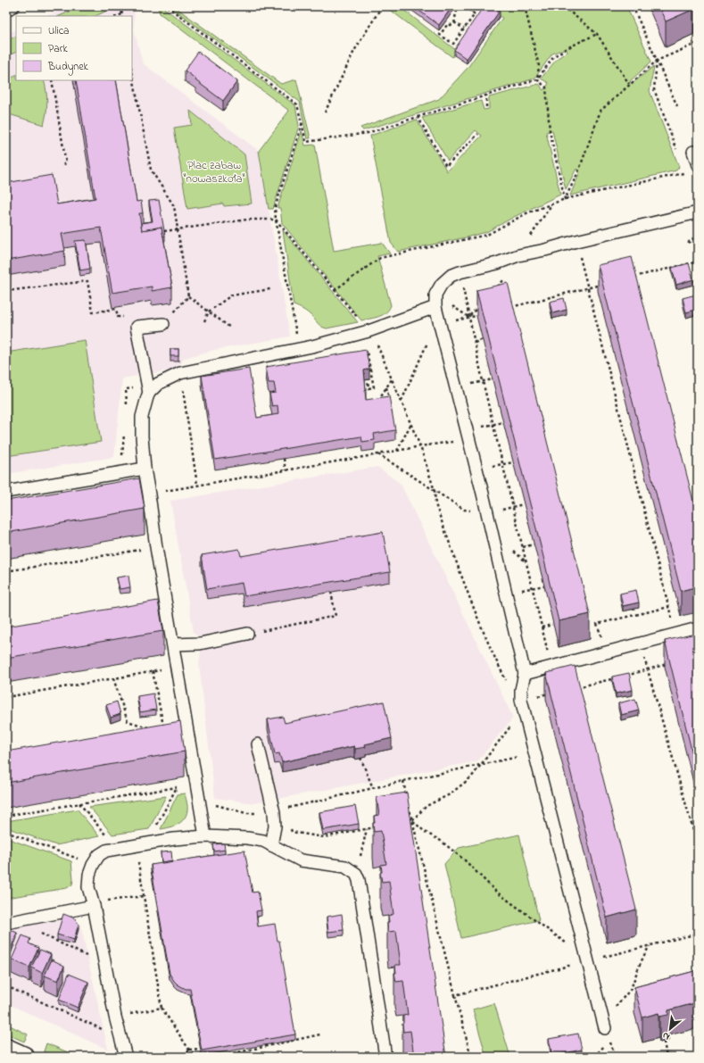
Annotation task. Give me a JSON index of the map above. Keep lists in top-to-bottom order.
{
  "parks": ["Plac zabaw \"nowaszkoła\""],
  "legend": ["Ulica", "Park", "Budynek"],
  "north": "bottom left"
}
